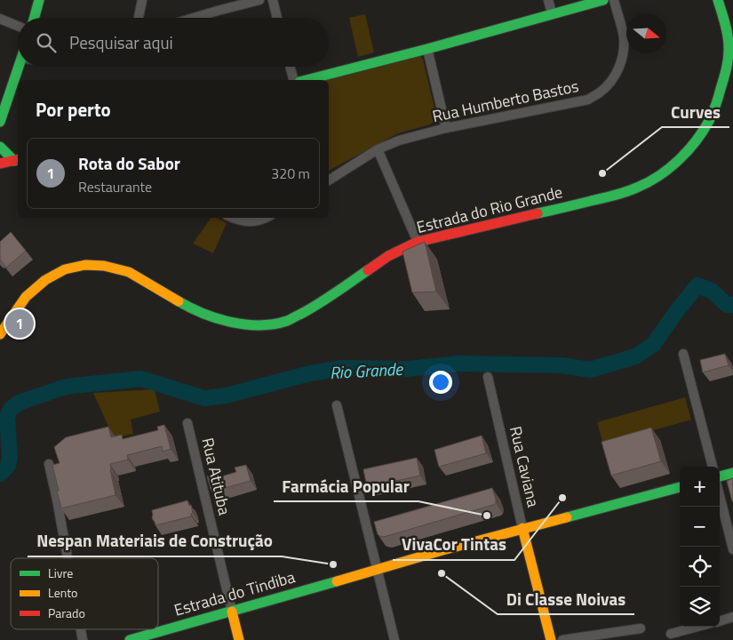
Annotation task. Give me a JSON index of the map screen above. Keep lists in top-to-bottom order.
{
  "streets": {
    "street": [
      "Rua Humberto Bastos",
      "Estrada do Rio Grande",
      "Rua Caviana",
      "Rua Atituba",
      "Estrada do Tindiba"
    ]
  },
  "crossings": [
    ["Rua Caviana", "Estrada do Tindiba"],
    ["Rua Atituba", "Estrada do Tindiba"]
  ],
  "water": ["Rio Grande"],
  "places": [
    "Curves",
    "VivaCor Tintas",
    "Farmácia Popular",
    "Nespan Materiais de Construção",
    "Di Classe Noivas"
  ],
  "legend": ["Livre", "Lento", "Parado"],
  "north": "right",
  "page": {
    "search": "Pesquisar aqui",
    "heading": "Por perto",
    "list": [
      {
        "mark": "1",
        "name": "Rota do Sabor",
        "note": "Restaurante",
        "value": "320 m"
      }
    ],
    "pins": "1",
    "map_buttons": ["+", "−"]
  }
}
